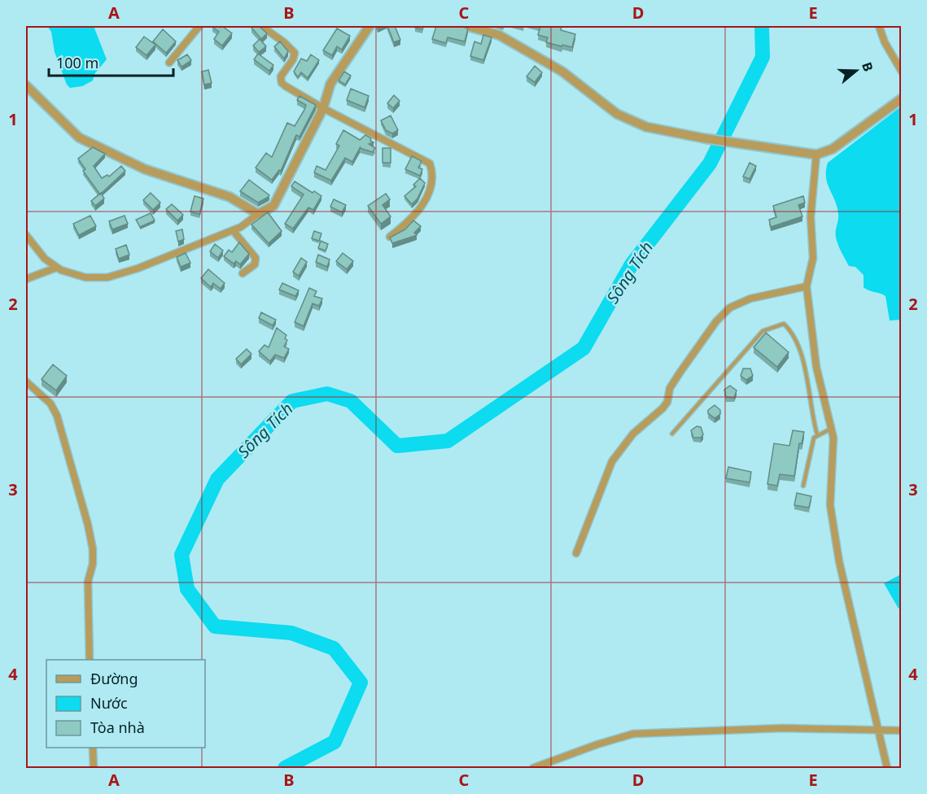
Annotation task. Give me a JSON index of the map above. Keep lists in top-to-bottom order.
{
  "water": ["Sông Tích"],
  "legend": ["Đường", "Nước", "Tòa nhà"],
  "scale_bar": "100 m",
  "north": "right",
  "grid": {
    "columns": [
      "A",
      "B",
      "C",
      "D",
      "E"
    ],
    "rows": [
      "1",
      "2",
      "3",
      "4"
    ]
  }
}
